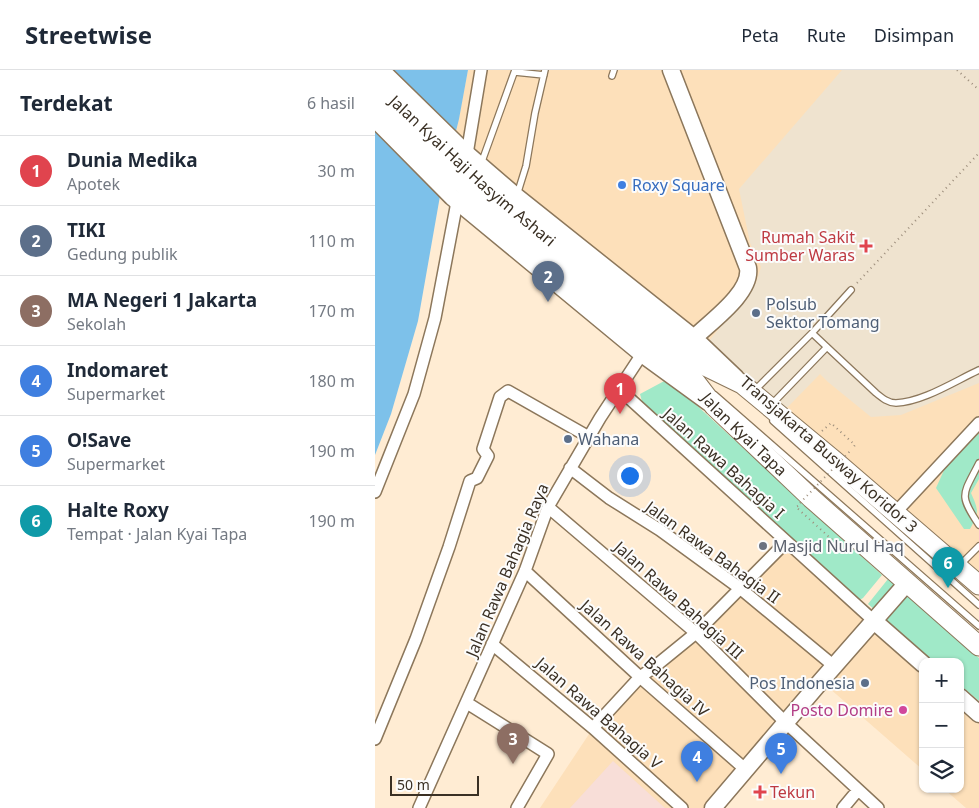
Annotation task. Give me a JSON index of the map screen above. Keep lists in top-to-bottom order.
{
  "streets": {
    "main road": ["Jalan Kyai Haji Hasyim Ashari", "Jalan Kyai Tapa"],
    "street": [
      "Jalan Rawa Bahagia I",
      "Jalan Rawa Bahagia II",
      "Jalan Rawa Bahagia Raya",
      "Jalan Rawa Bahagia III",
      "Jalan Rawa Bahagia IV",
      "Jalan Rawa Bahagia V"
    ],
    "lane": ["Transjakarta Busway Koridor 3"]
  },
  "crossings": [
    ["Jalan Kyai Haji Hasyim Ashari", "Jalan Kyai Tapa"],
    ["Jalan Kyai Haji Hasyim Ashari", "Transjakarta Busway Koridor 3"],
    ["Jalan Kyai Tapa", "Jalan Rawa Bahagia Raya"],
    ["Jalan Rawa Bahagia I", "Jalan Rawa Bahagia Raya"],
    ["Jalan Rawa Bahagia II", "Jalan Rawa Bahagia Raya"],
    ["Jalan Rawa Bahagia Raya", "Jalan Rawa Bahagia III"],
    ["Jalan Rawa Bahagia Raya", "Jalan Rawa Bahagia IV"],
    ["Jalan Rawa Bahagia Raya", "Jalan Rawa Bahagia V"]
  ],
  "places": {
    "other": [
      "Roxy Square",
      "Polsub Sektor Tomang",
      "Wahana",
      "Masjid Nurul Haq",
      "Pos Indonesia",
      "Posto Domire"
    ],
    "health": ["Rumah Sakit Sumber Waras", "Tekun"]
  },
  "scale_bar": "50 m",
  "page": {
    "header": "Streetwise",
    "nav": ["Peta", "Rute", "Disimpan"],
    "heading": ["Terdekat", "6 hasil"],
    "list": [
      {
        "mark": "1",
        "name": "Dunia Medika",
        "note": "Apotek",
        "value": "30 m"
      },
      {
        "mark": "2",
        "name": "TIKI",
        "note": "Gedung publik",
        "value": "110 m"
      },
      {
        "mark": "3",
        "name": "MA Negeri 1 Jakarta",
        "note": "Sekolah",
        "value": "170 m"
      },
      {
        "mark": "4",
        "name": "Indomaret",
        "note": "Supermarket",
        "value": "180 m"
      },
      {
        "mark": "5",
        "name": "O!Save",
        "note": "Supermarket",
        "value": "190 m"
      },
      {
        "mark": "6",
        "name": "Halte Roxy",
        "note": "Tempat · Jalan Kyai Tapa",
        "value": "190 m"
      }
    ],
    "pins": [
      "2",
      "1",
      "6",
      "3",
      "5",
      "4"
    ],
    "map_buttons": ["+", "−"],
    "scale": "50 m"
  }
}
